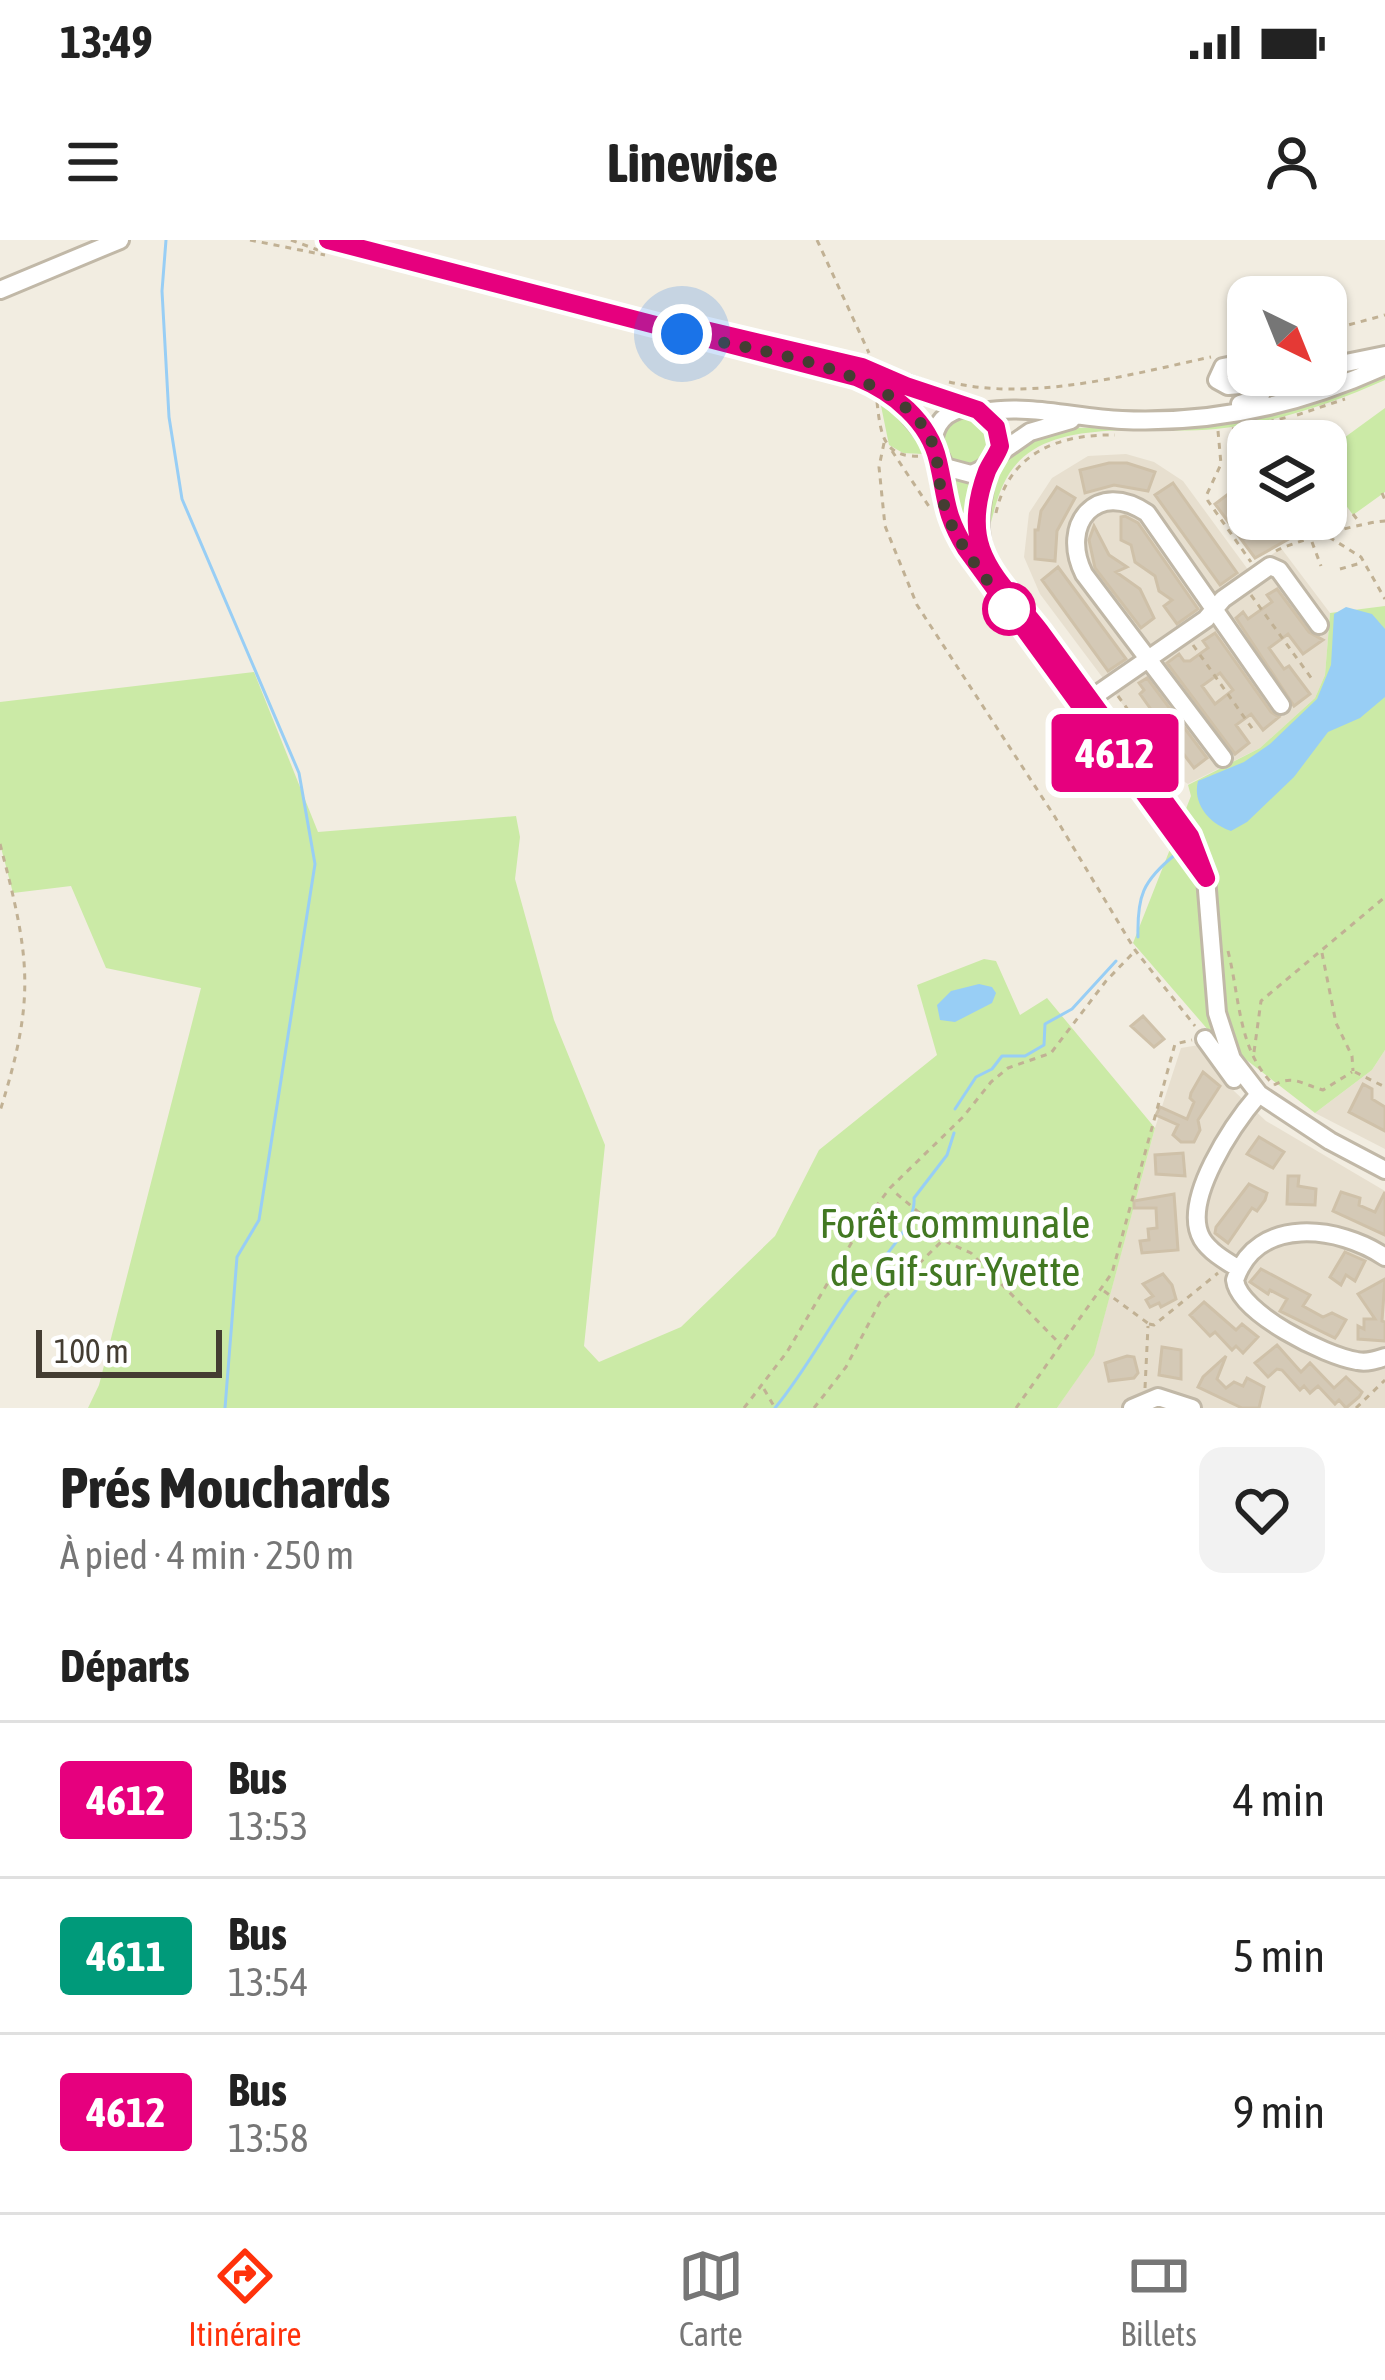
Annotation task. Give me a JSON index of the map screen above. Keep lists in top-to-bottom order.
{
  "parks": ["Forêt communale de Gif-sur-Yvette"],
  "lines": ["bus line 4612"],
  "scale_bar": "100 m",
  "north": "bottom right",
  "page": {
    "status": "13:49",
    "header": "Linewise",
    "on_map": "4612",
    "scale": "100 m",
    "heading": [
      ["Prés Mouchards", "À pied · 4 min · 250 m"],
      "Départs"
    ],
    "list": [
      {
        "mark": "4612",
        "name": "Bus",
        "note": "13:53",
        "value": "4 min"
      },
      {
        "mark": "4611",
        "name": "Bus",
        "note": "13:54",
        "value": "5 min"
      },
      {
        "mark": "4612",
        "name": "Bus",
        "note": "13:58",
        "value": "9 min"
      }
    ],
    "tabs": ["Itinéraire", "Carte", "Billets"]
  }
}
